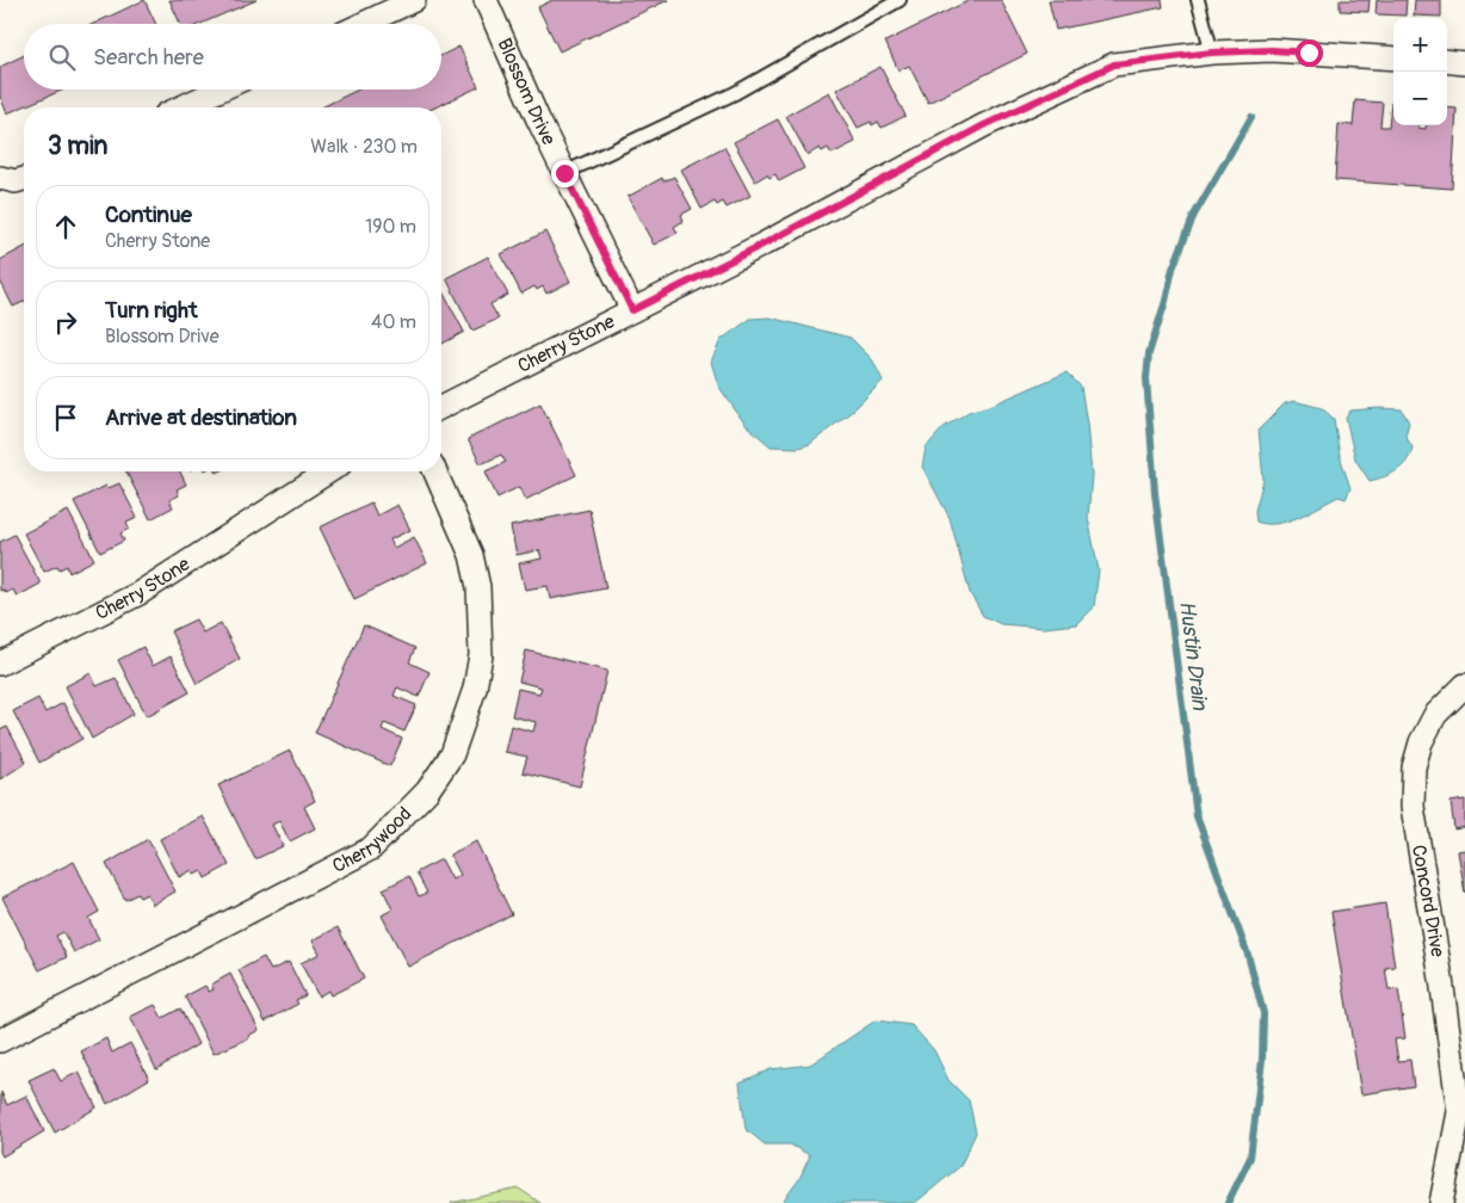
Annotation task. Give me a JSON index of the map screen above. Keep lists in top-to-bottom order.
{
  "streets": {
    "street": [
      "Blossom Drive",
      "Cherry Stone",
      "Cherrywood",
      "Concord Drive"
    ]
  },
  "crossings": [
    ["Blossom Drive", "Cherry Stone"]
  ],
  "water": ["Hustin Drain"],
  "page": {
    "map_buttons": ["+", "−"],
    "search": "Search here",
    "heading": ["3 min", "Walk · 230 m"],
    "list": [
      ["Continue", "Cherry Stone", "190 m"],
      ["Turn right", "Blossom Drive", "40 m"],
      "Arrive at destination"
    ]
  }
}
